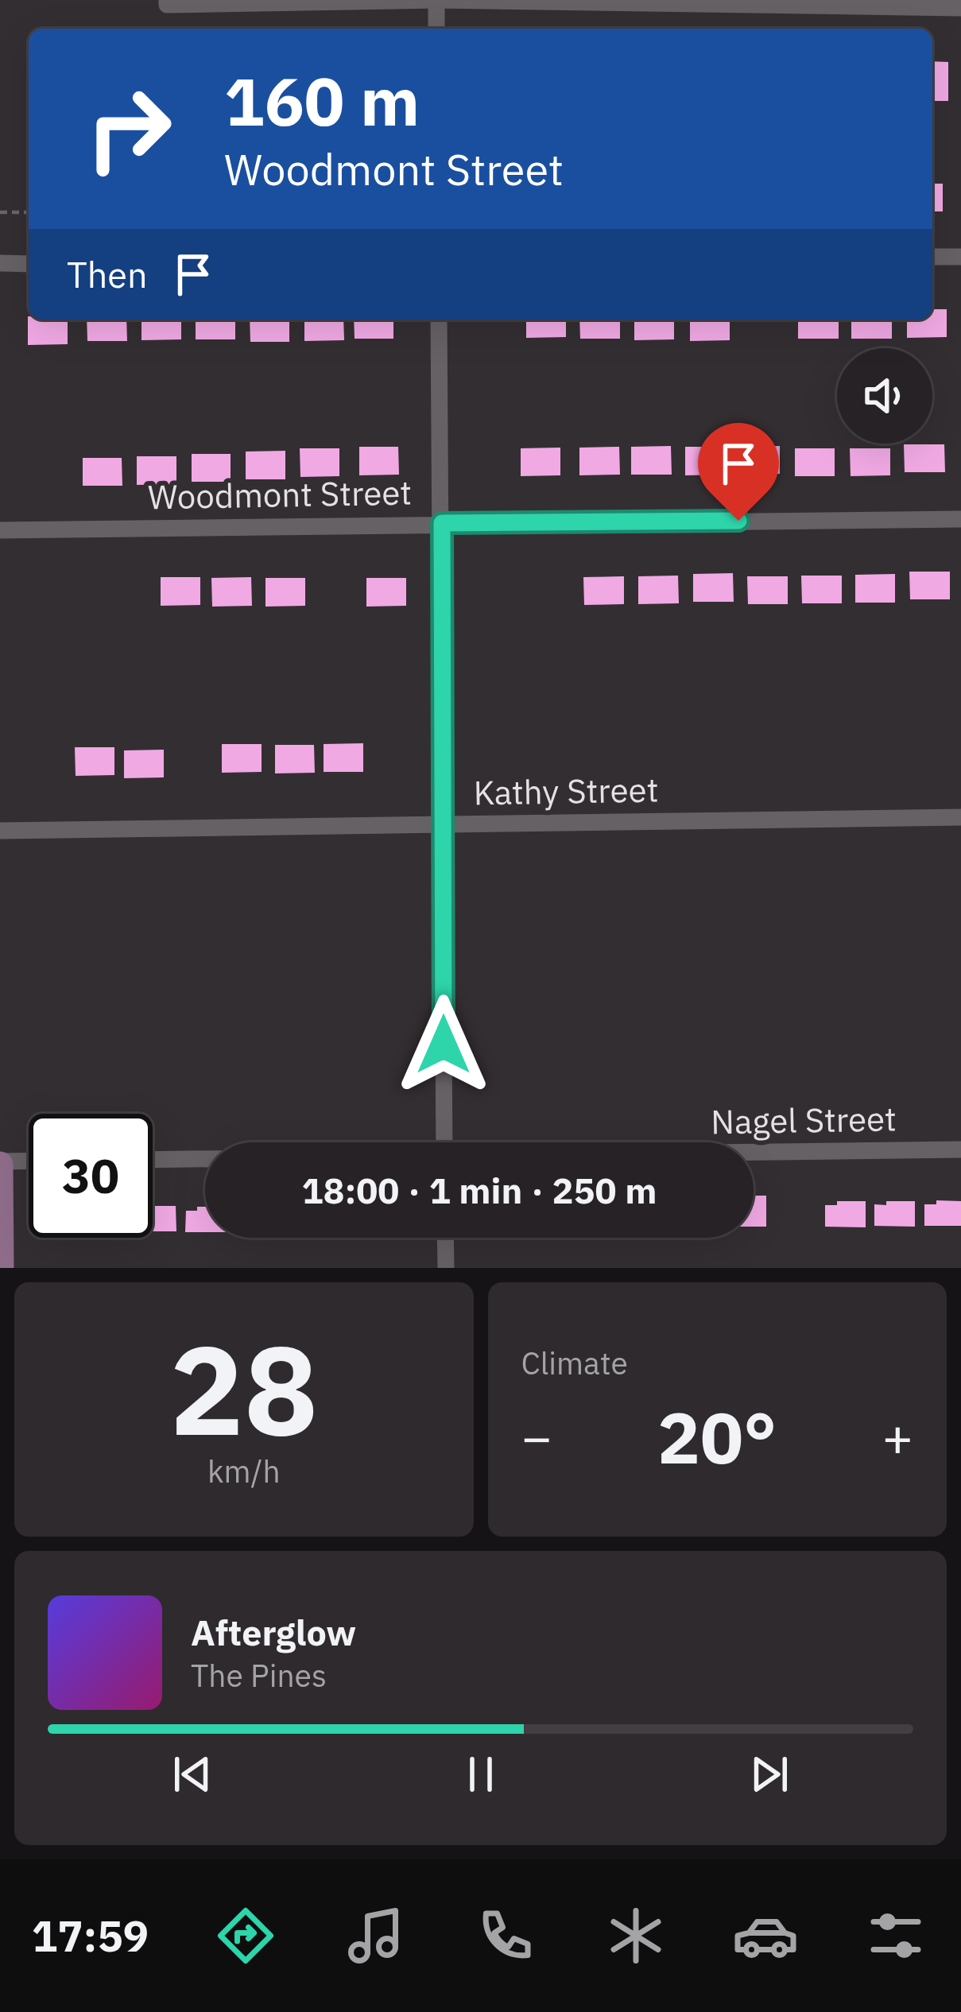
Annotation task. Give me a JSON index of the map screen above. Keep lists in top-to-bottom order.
{
  "streets": {
    "street": ["Woodmont Street", "Kathy Street", "Nagel Street"]
  },
  "page": {
    "turn": ["160 m", "Woodmont Street"],
    "then": "Then",
    "limit": "30",
    "trip": "18:00 · 1 min · 250 m",
    "tile": [
      ["28", "km/h"],
      "Climate"
    ],
    "heat": ["−", "20°", "+"],
    "song": ["Afterglow", "The Pines"],
    "tabs": "17:59"
  }
}
